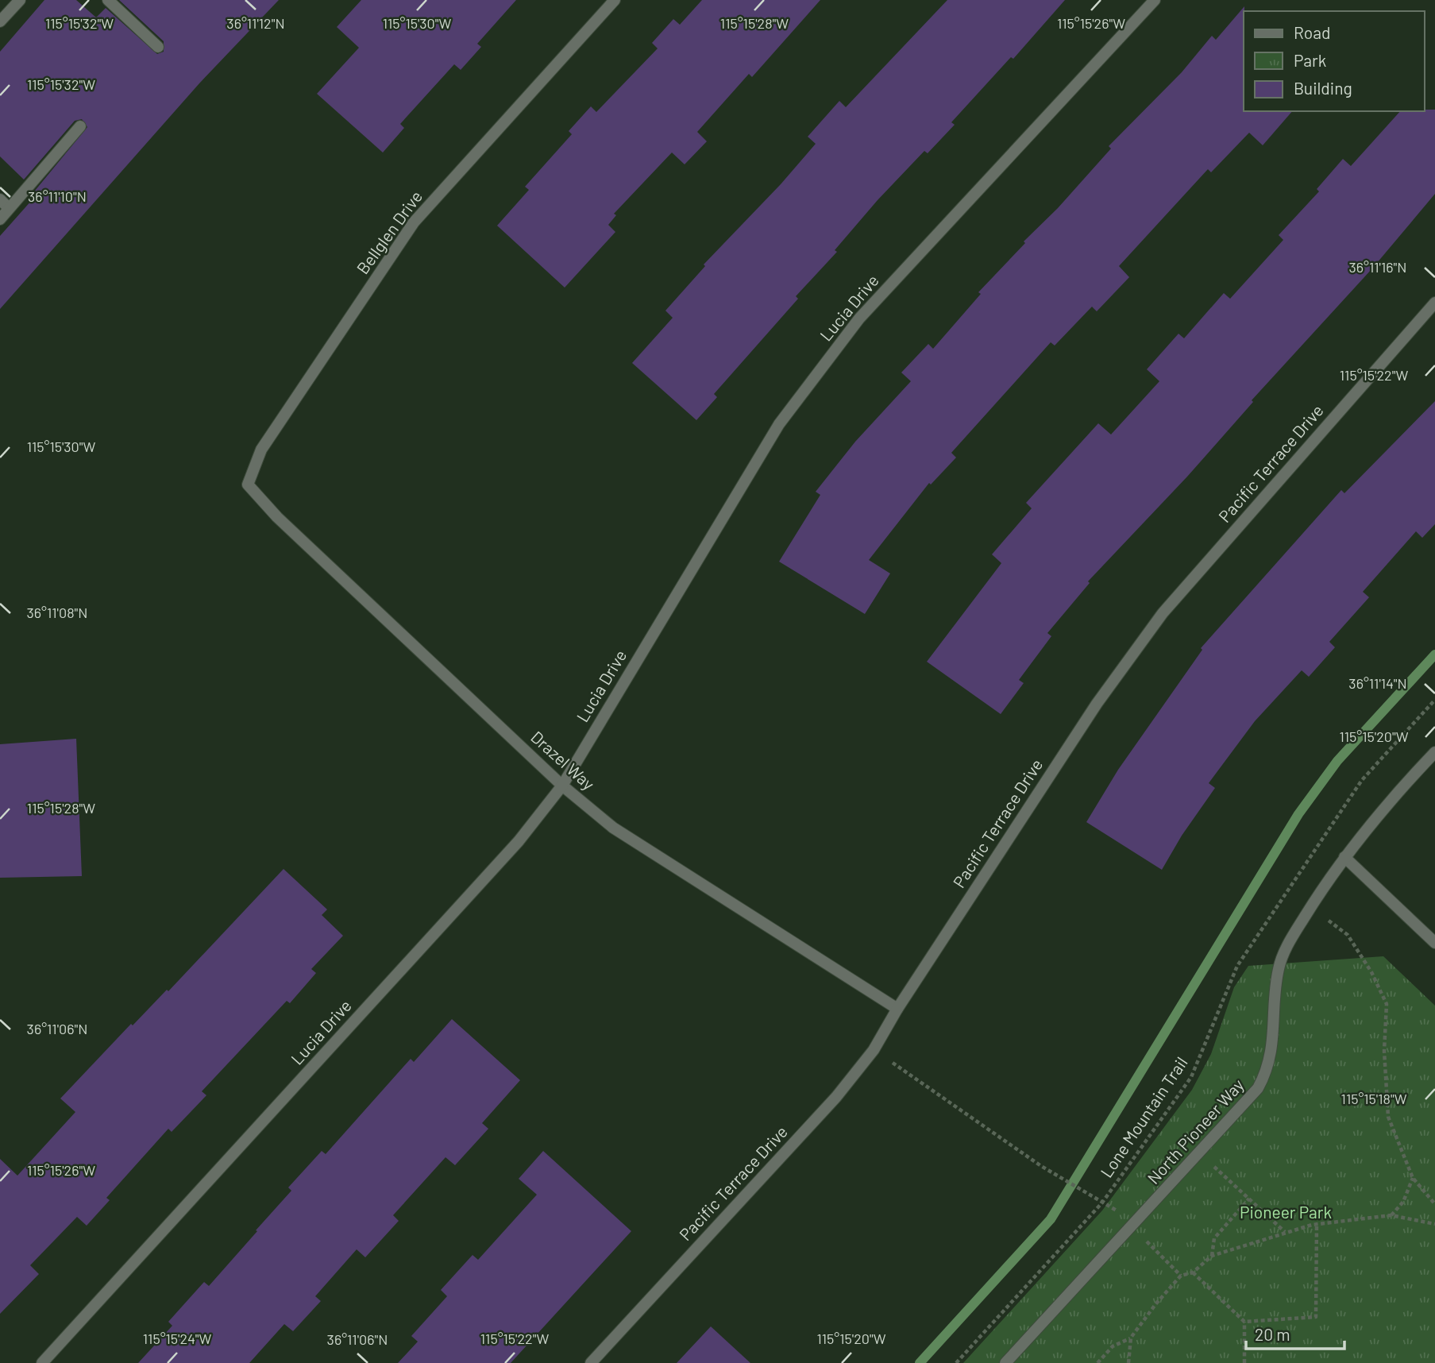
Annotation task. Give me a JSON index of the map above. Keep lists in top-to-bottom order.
{
  "streets": {
    "street": [
      "Bellglen Drive",
      "Lucia Drive",
      "Pacific Terrace Drive",
      "Drazel Way",
      "North Pioneer Way"
    ],
    "path": ["Lone Mountain Trail"]
  },
  "crossings": [
    ["Bellglen Drive", "Drazel Way"],
    ["Lucia Drive", "Drazel Way"],
    ["Pacific Terrace Drive", "Drazel Way"]
  ],
  "parks": ["Pioneer Park"],
  "legend": ["Road", "Park", "Building"],
  "scale_bar": "20 m",
  "coordinates": [
    "36°11'12\"N",
    "115°15'32\"W",
    "115°15'28\"W",
    "115°15'26\"W",
    "115°15'30\"W",
    "36°11'10\"N",
    "36°11'16\"N",
    "115°15'22\"W",
    "36°11'08\"N",
    "36°11'14\"N",
    "115°15'20\"W",
    "36°11'06\"N",
    "115°15'18\"W",
    "115°15'24\"W"
  ]
}
